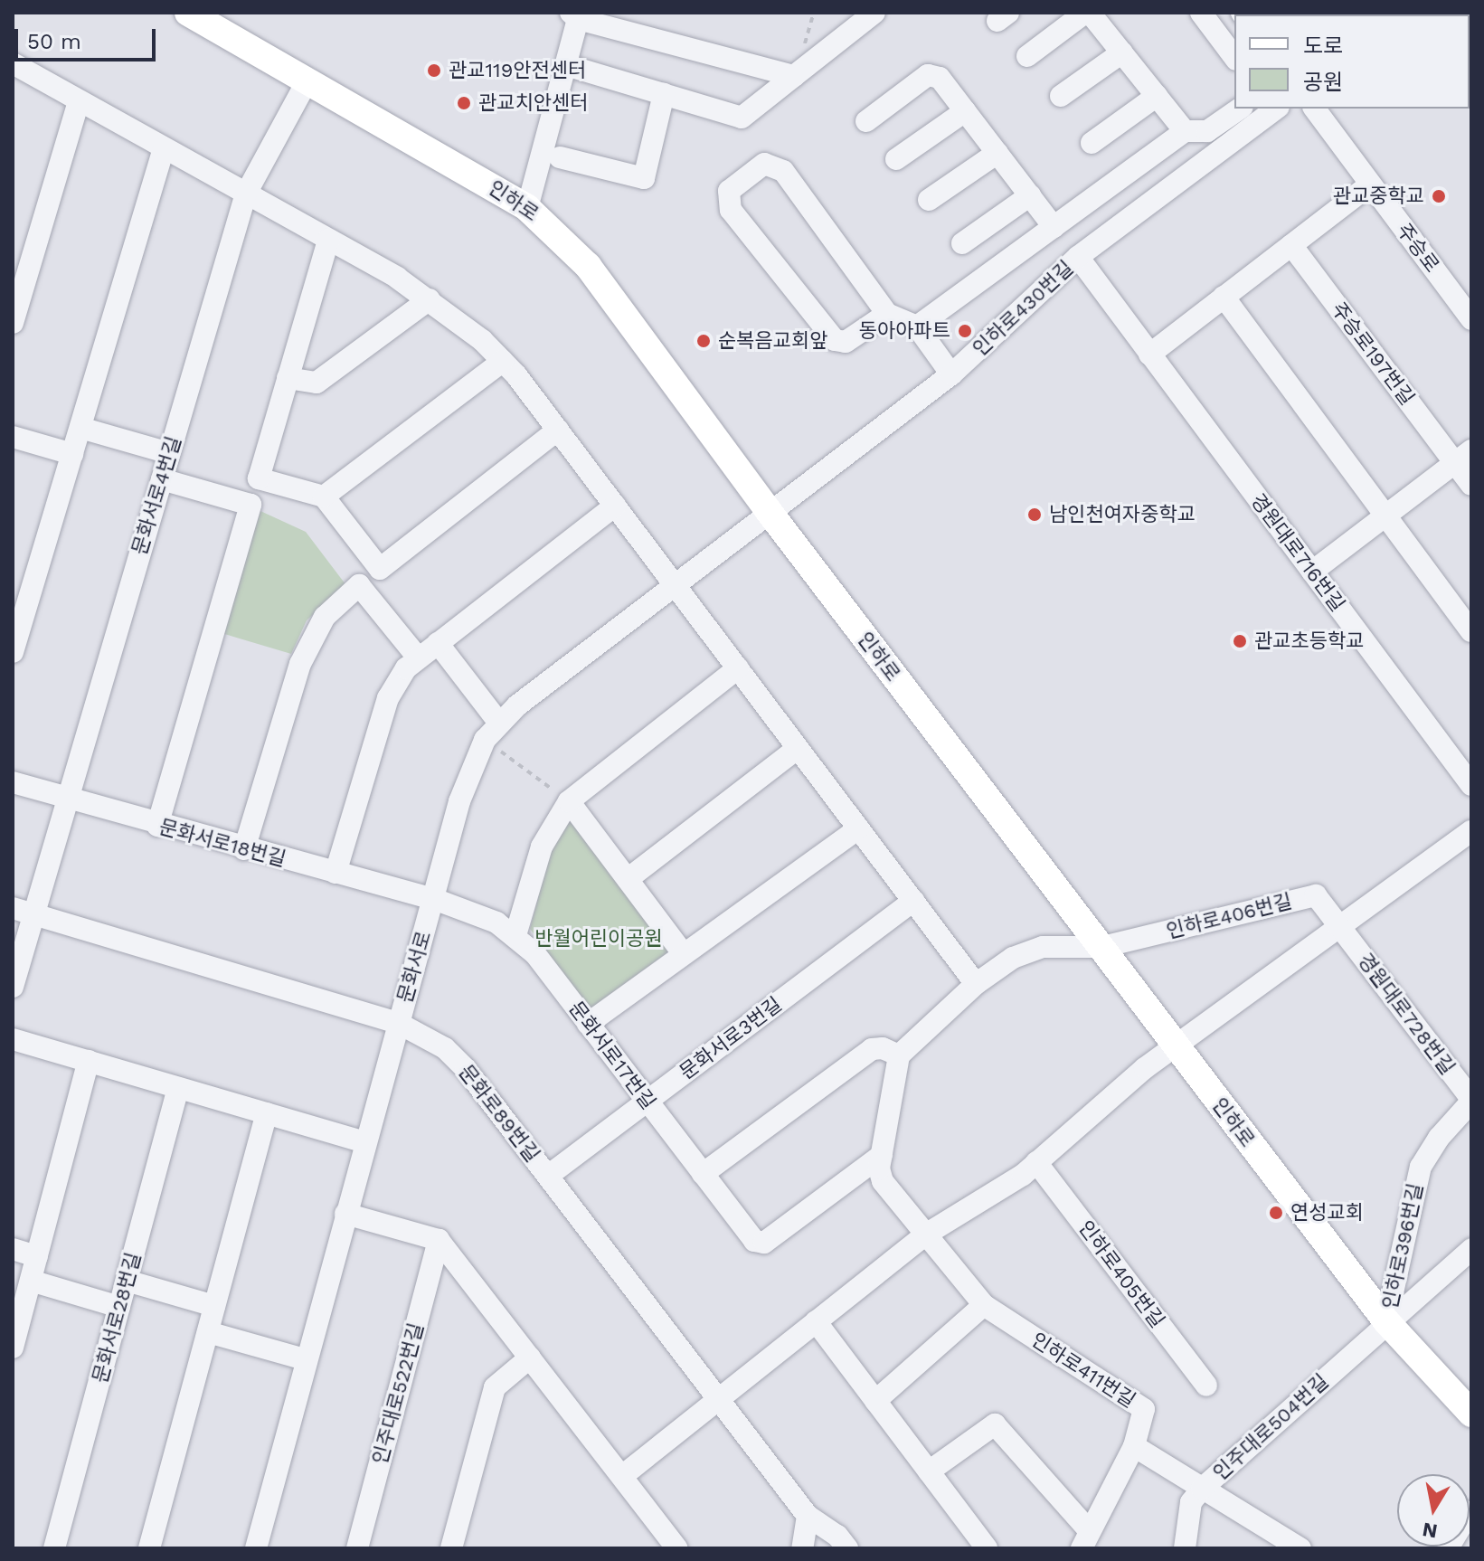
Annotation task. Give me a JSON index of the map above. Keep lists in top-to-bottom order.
{
  "streets": {
    "main road": ["인하로"],
    "street": [
      "주승로",
      "인하로430번길",
      "주승로197번길",
      "문화서로4번길",
      "경원대로716번길",
      "문화서로18번길",
      "인하로406번길",
      "문화서로",
      "경원대로728번길",
      "문화서로3번길",
      "문화서로17번길",
      "문화로89번길",
      "인하로396번길",
      "인하로405번길",
      "문화서로28번길",
      "인하로411번길",
      "인주대로522번길",
      "인주대로504번길"
    ]
  },
  "crossings": [
    ["인하로", "인하로430번길"],
    ["인하로", "문화서로4번길"],
    ["인하로", "인하로406번길"],
    ["인하로", "문화서로"],
    ["인하로", "인하로396번길"],
    ["인하로", "인주대로504번길"],
    ["인하로430번길", "경원대로716번길"],
    ["인하로430번길", "문화서로"],
    ["문화서로4번길", "문화서로18번길"],
    ["문화서로4번길", "문화로89번길"],
    ["문화서로18번길", "문화서로"],
    ["문화서로18번길", "문화서로17번길"],
    ["인하로406번길", "경원대로728번길"],
    ["문화서로", "문화서로17번길"],
    ["문화서로", "문화로89번길"],
    ["경원대로728번길", "인하로396번길"],
    ["문화서로3번길", "문화서로17번길"],
    ["문화서로3번길", "문화로89번길"],
    ["문화서로17번길", "인하로411번길"],
    ["인하로396번길", "인주대로504번길"]
  ],
  "parks": ["반월어린이공원"],
  "places": [
    "관교119안전센터",
    "관교치안센터",
    "관교중학교",
    "동아아파트",
    "순복음교회앞",
    "남인천여자중학교",
    "관교초등학교",
    "연성교회"
  ],
  "legend": ["도로", "공원"],
  "scale_bar": "50 m",
  "north": "bottom"
}
